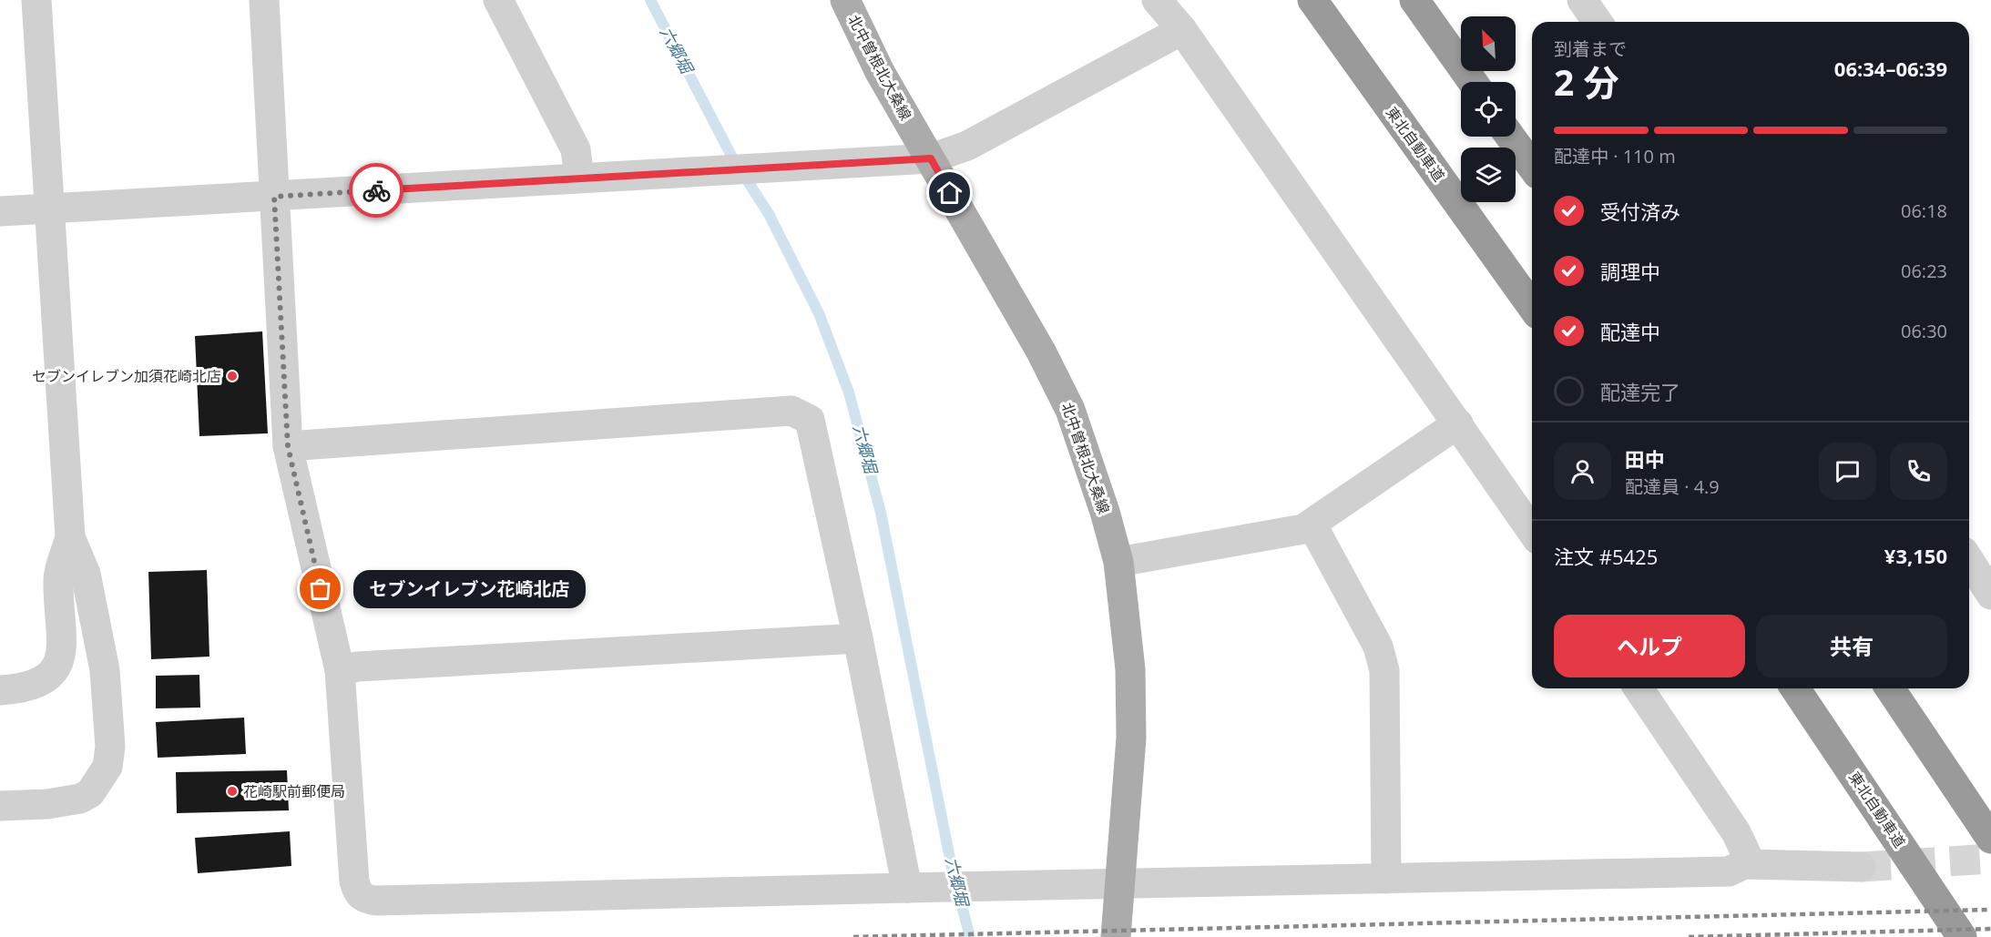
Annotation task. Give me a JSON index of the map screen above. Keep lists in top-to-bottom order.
{
  "streets": {
    "highway": ["東北自動車道"],
    "main road": ["北中曽根北大桑線"]
  },
  "water": ["六郷堀"],
  "places": ["セブンイレブン加須花崎北店", "セブンイレブン花崎北店", "花崎駅前郵便局"],
  "north": "top left",
  "page": {
    "heading": ["2 分", "到着まで", "06:34–06:39"],
    "panel": [
      "田中",
      "配達員 · 4.9",
      "注文 #5425",
      "¥3,150"
    ],
    "bar": "配達中 · 110 m",
    "list": [
      ["受付済み", "06:18"],
      ["調理中", "06:23"],
      ["配達中", "06:30"],
      "配達完了"
    ],
    "bubble": "セブンイレブン花崎北店",
    "buttons": ["ヘルプ", "共有"]
  }
}
